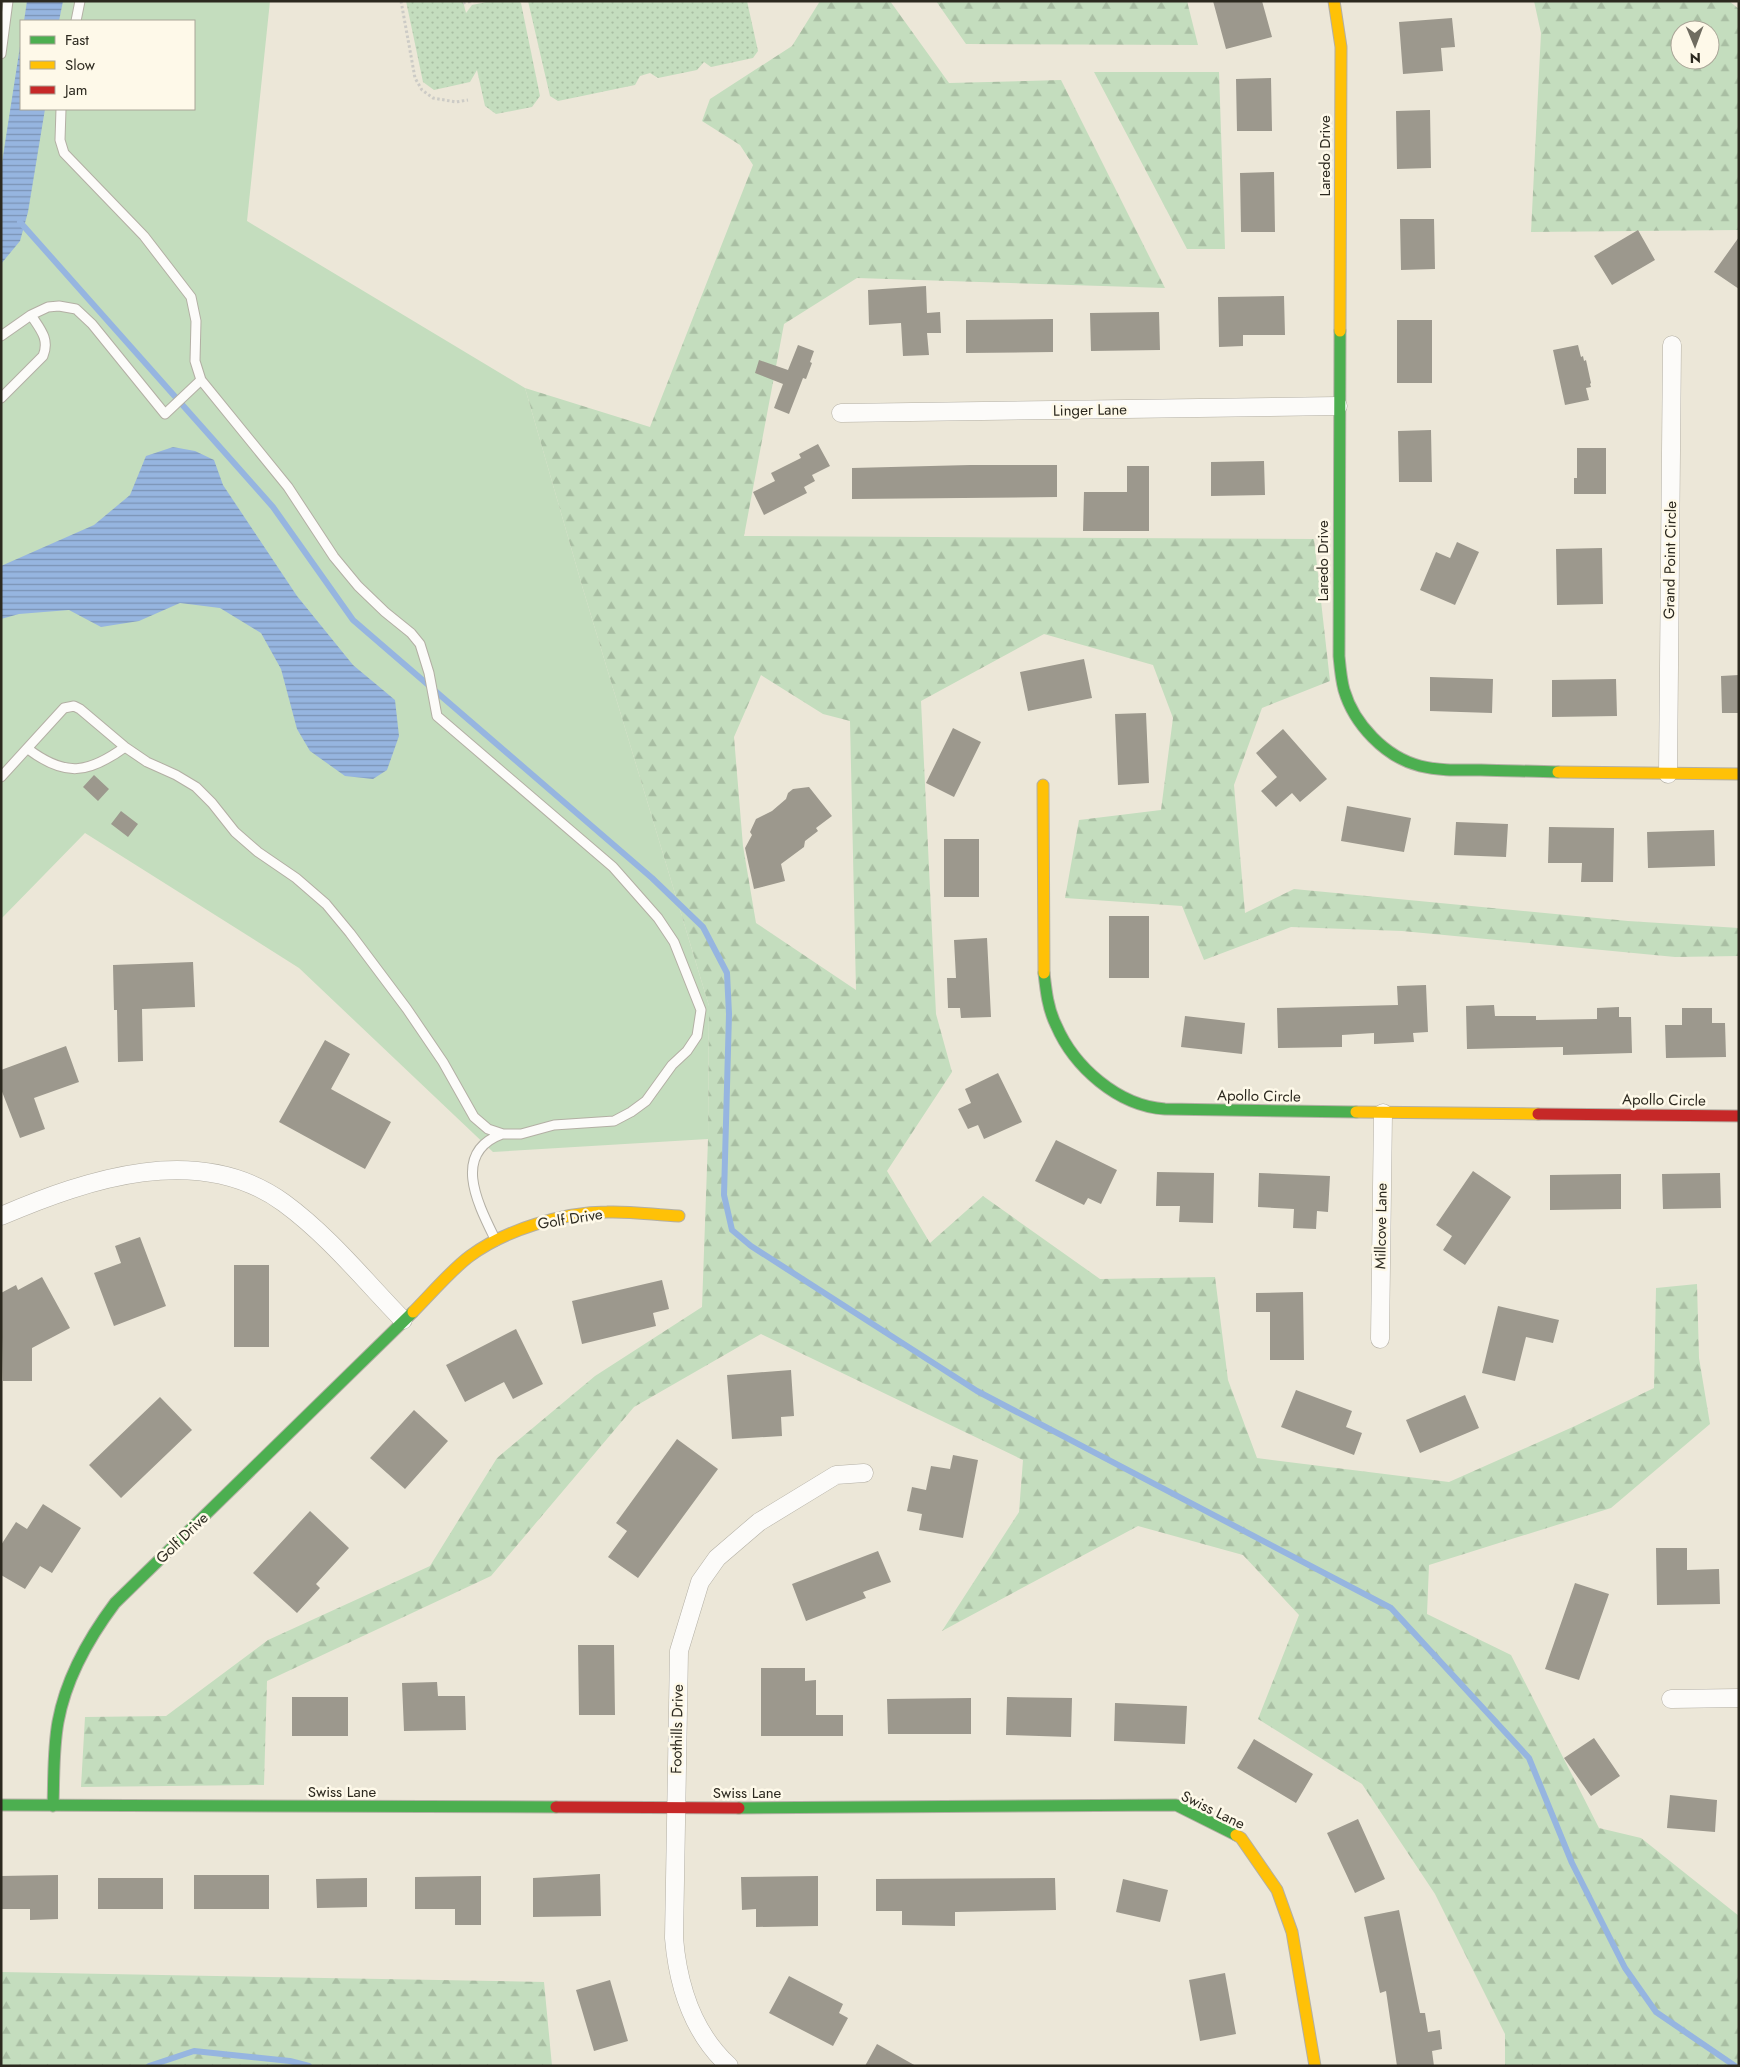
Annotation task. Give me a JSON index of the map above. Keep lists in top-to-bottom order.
{
  "streets": {
    "street": [
      "Laredo Drive",
      "Linger Lane",
      "Grand Point Circle",
      "Apollo Circle",
      "Golf Drive",
      "Millcove Lane",
      "Foothills Drive",
      "Swiss Lane"
    ]
  },
  "crossings": [
    ["Laredo Drive", "Linger Lane"],
    ["Laredo Drive", "Grand Point Circle"],
    ["Apollo Circle", "Millcove Lane"],
    ["Golf Drive", "Swiss Lane"],
    ["Foothills Drive", "Swiss Lane"]
  ],
  "legend": ["Fast", "Slow", "Jam"],
  "north": "bottom"
}
